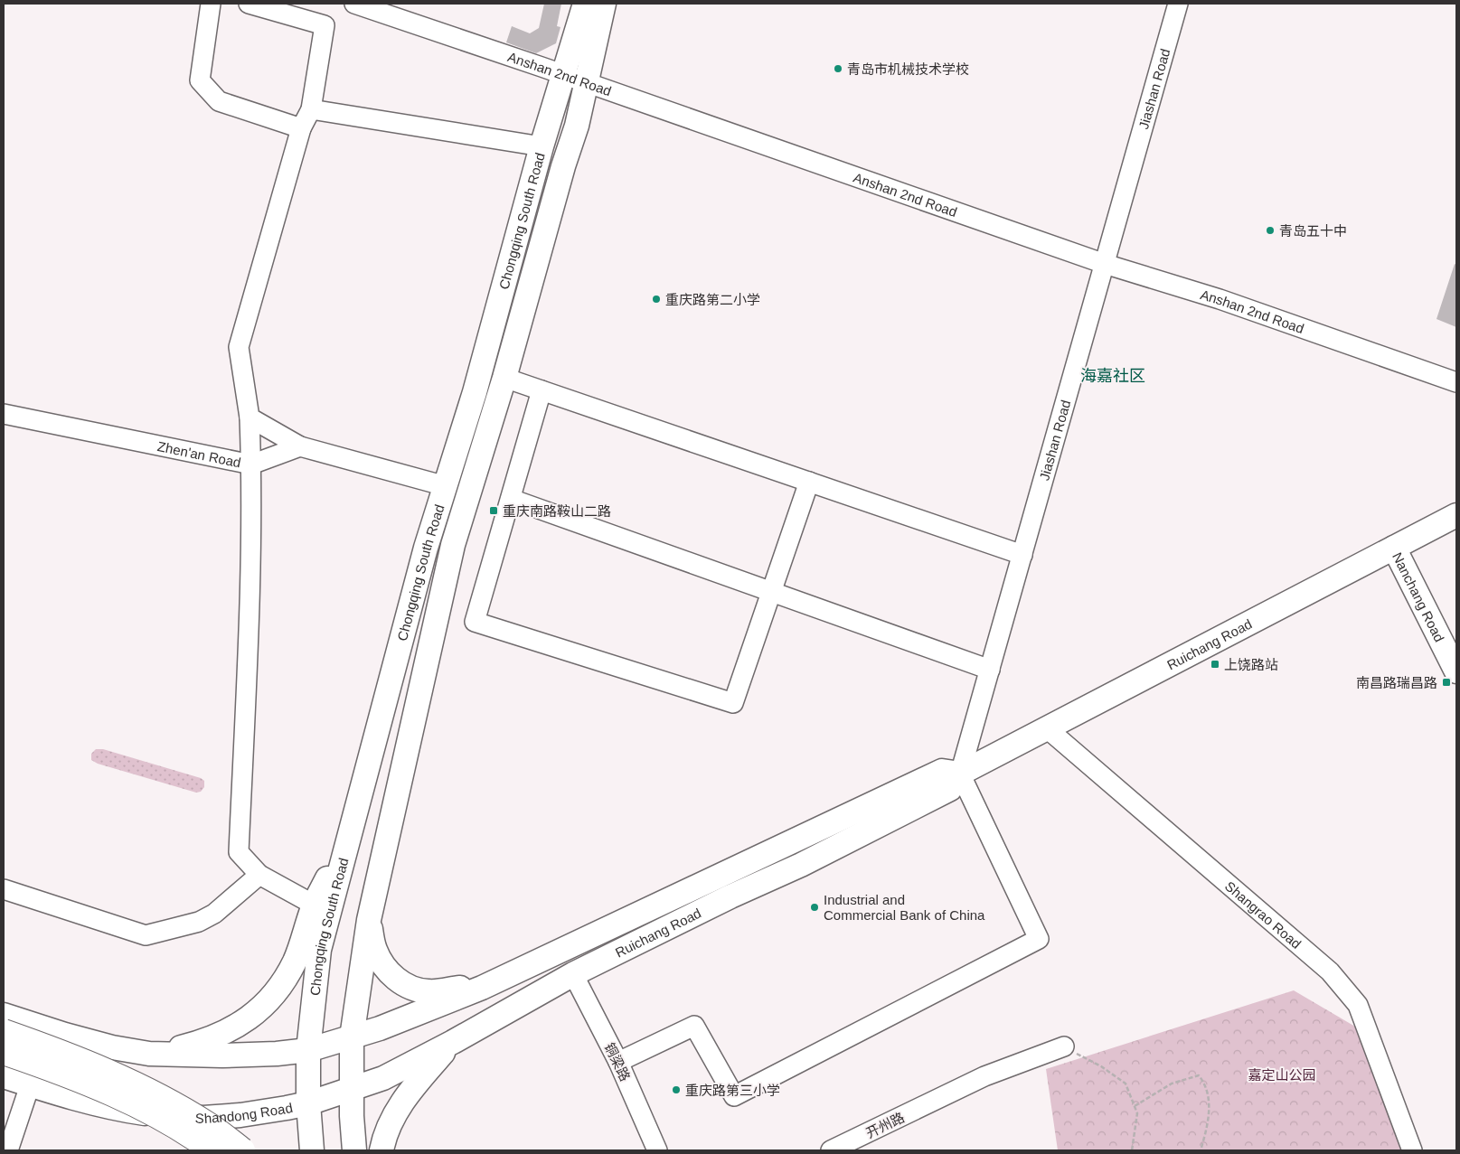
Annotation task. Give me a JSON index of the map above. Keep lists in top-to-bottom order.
{
  "streets": {
    "main road": [
      "Chongqing South Road",
      "Nanchang Road",
      "Ruichang Road",
      "Shandong Road"
    ],
    "street": [
      "Anshan 2nd Road",
      "Jiashan Road",
      "Zhen'an Road",
      "Shangrao Road",
      "铜梁路",
      "开州路"
    ]
  },
  "crossings": [
    ["Anshan 2nd Road", "Jiashan Road"],
    ["Anshan 2nd Road", "Chongqing South Road"],
    ["Jiashan Road", "Ruichang Road"],
    ["Chongqing South Road", "Ruichang Road"],
    ["Chongqing South Road", "Shandong Road"],
    ["Nanchang Road", "Ruichang Road"],
    ["Ruichang Road", "Shangrao Road"],
    ["Ruichang Road", "铜梁路"],
    ["Ruichang Road", "Shandong Road"]
  ],
  "districts": ["海嘉社区"],
  "parks": ["嘉定山公园"],
  "places": {
    "other": [
      "青岛市机械技术学校",
      "青岛五十中",
      "重庆路第二小学",
      "Industrial and Commercial Bank of China",
      "重庆路第三小学"
    ],
    "transit": ["重庆南路鞍山二路", "上饶路站", "南昌路瑞昌路"]
  }
}
